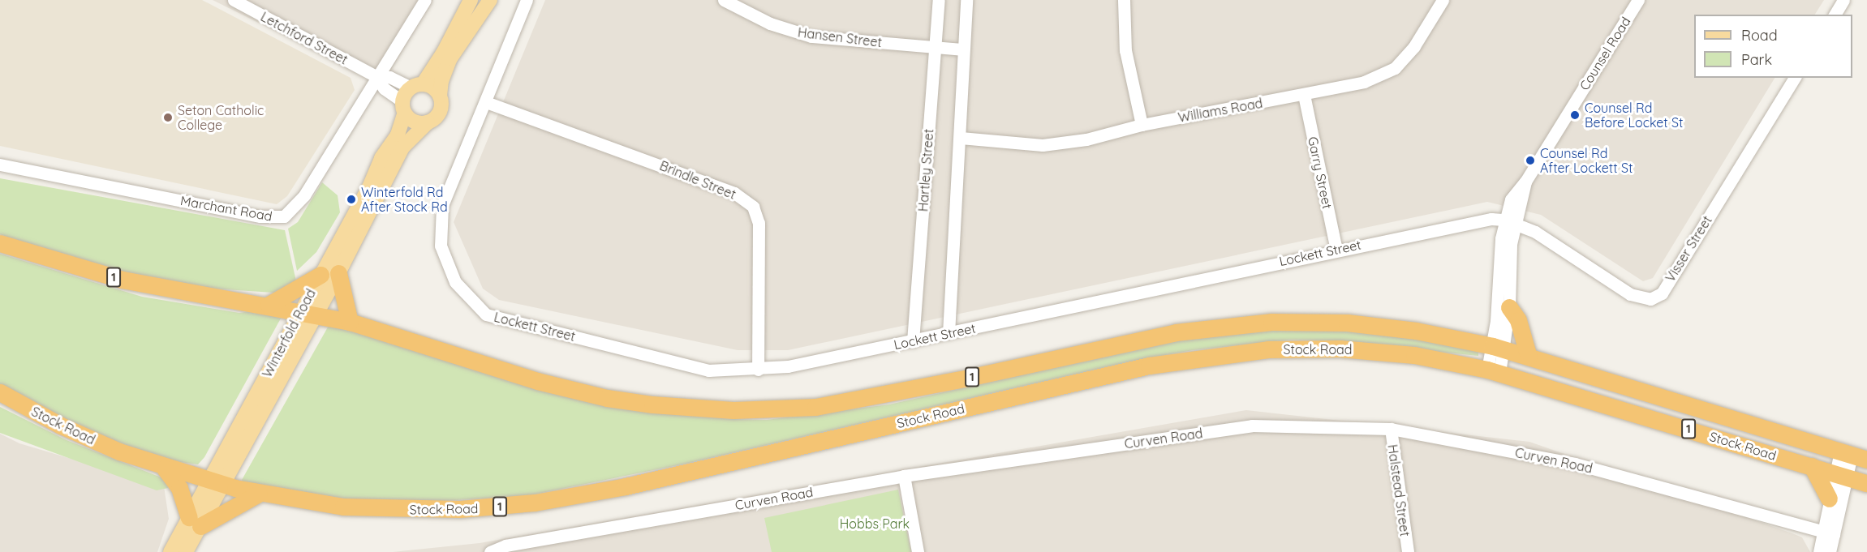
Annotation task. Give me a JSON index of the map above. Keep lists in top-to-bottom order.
{
  "streets": {
    "highway": ["1", "Stock Road"],
    "main road": ["Winterfold Road"],
    "street": [
      "Hansen Street",
      "Letchford Street",
      "Counsel Road",
      "Williams Road",
      "Hartley Street",
      "Garry Street",
      "Brindle Street",
      "Marchant Road",
      "Visser Street",
      "Lockett Street",
      "Curven Road",
      "Halstead Street"
    ]
  },
  "crossings": [
    ["Hansen Street", "Hartley Street"],
    ["Letchford Street", "Marchant Road"],
    ["Letchford Street", "Winterfold Road"],
    ["Counsel Road", "Visser Street"],
    ["Counsel Road", "Lockett Street"],
    ["Counsel Road", "Stock Road"],
    ["Williams Road", "Garry Street"],
    ["Hartley Street", "Lockett Street"],
    ["Garry Street", "Lockett Street"],
    ["Brindle Street", "Lockett Street"],
    ["Visser Street", "Lockett Street"],
    ["Winterfold Road", "Stock Road"],
    ["Curven Road", "Halstead Street"]
  ],
  "parks": ["Hobbs Park"],
  "places": [
    "Counsel Rd Before Locket St",
    "Seton Catholic College",
    "Counsel Rd After Lockett St",
    "Winterfold Rd After Stock Rd"
  ],
  "legend": ["Road", "Park"]
}
